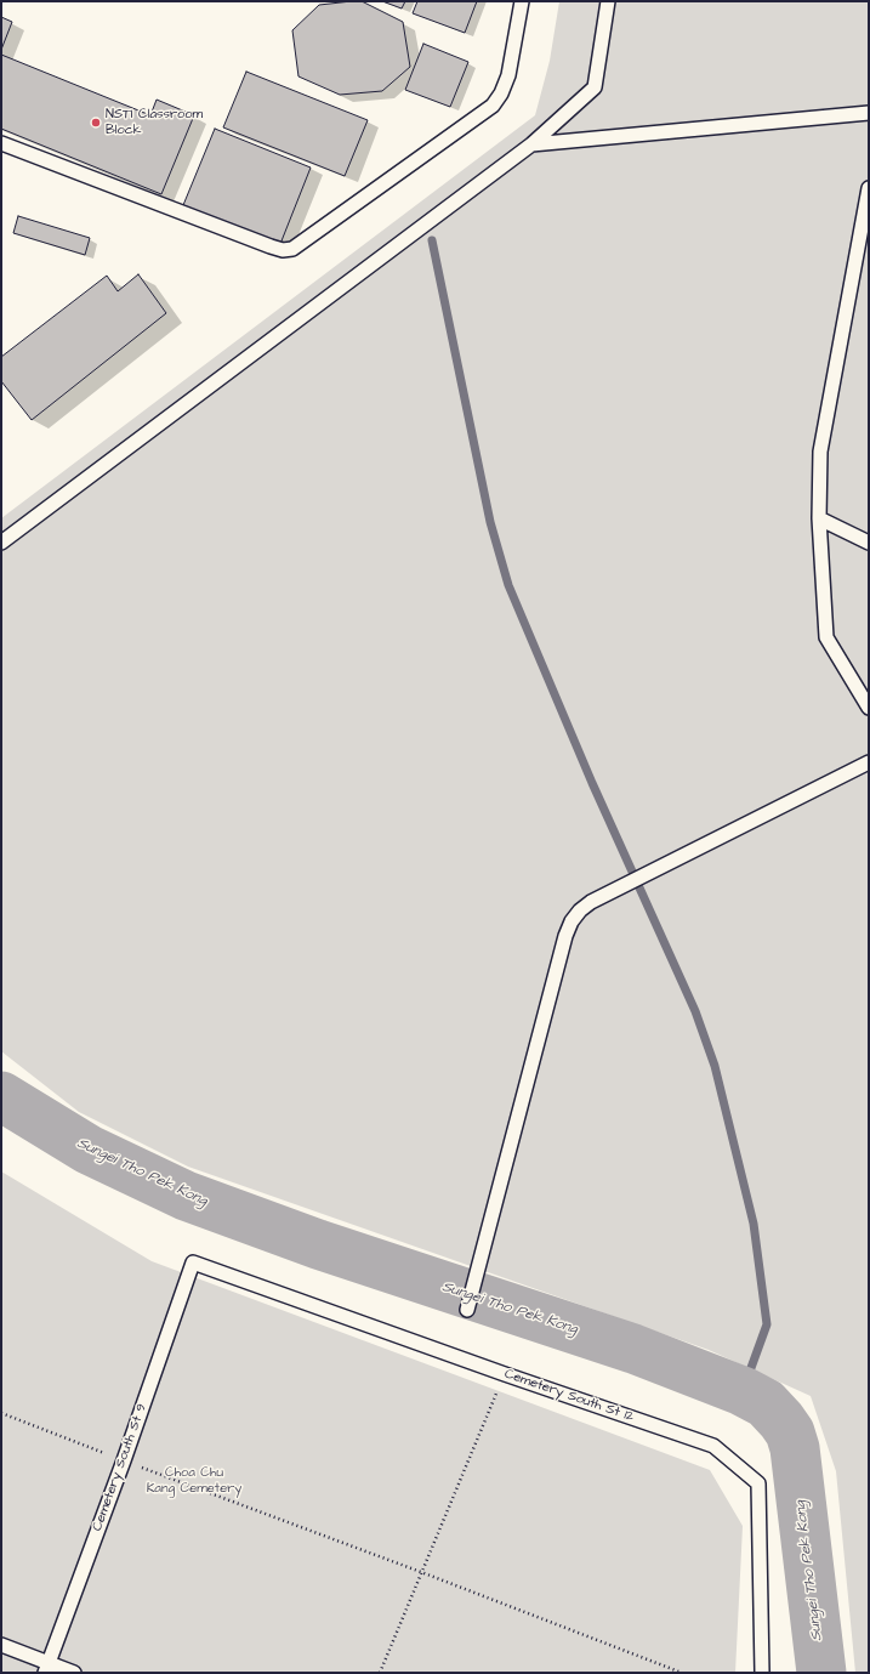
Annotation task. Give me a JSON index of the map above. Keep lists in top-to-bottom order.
{
  "streets": {
    "lane": ["Cemetery South St 12", "Cemetery South St 9"]
  },
  "crossings": [
    ["Cemetery South St 12", "Cemetery South St 9"]
  ],
  "water": ["Sungei Tho Pek Kong"],
  "parks": ["Choa Chu Kang Cemetery"],
  "places": ["NSTI Classroom Block"]
}
